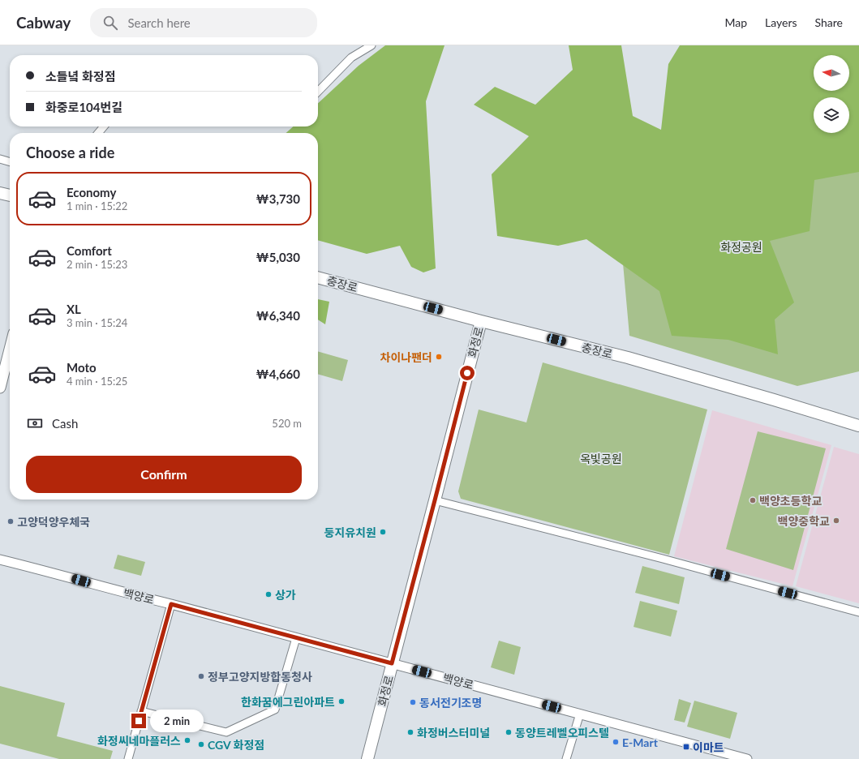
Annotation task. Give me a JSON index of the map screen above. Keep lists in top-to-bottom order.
{
  "streets": {
    "main road": ["충장로", "화정로"],
    "street": ["백양로"]
  },
  "crossings": [
    ["충장로", "화정로"],
    ["화정로", "백양로"]
  ],
  "parks": ["화정공원", "옥빛공원"],
  "places": {
    "other": [
      "차이나팬더",
      "백양초등학교",
      "백양중학교",
      "고양덕양우체국",
      "둥지유치원",
      "상가",
      "정부고양지방합동청사",
      "한화꿈에그린아파트",
      "동서전기조명",
      "화정버스터미널",
      "동양트레벨오피스텔",
      "화정씨네마플러스",
      "E-Mart",
      "CGV 화정점"
    ],
    "transit": ["이마트"]
  },
  "north": "left",
  "page": {
    "header": "Cabway",
    "search": "Search here",
    "nav": ["Map", "Layers", "Share"],
    "banner": ["소들녘 화정점", "화중로104번길"],
    "heading": "Choose a ride",
    "list": [
      {
        "name": "Economy",
        "note": "1 min · 15:22",
        "value": "₩3,730"
      },
      {
        "name": "Comfort",
        "note": "2 min · 15:23",
        "value": "₩5,030"
      },
      {
        "name": "XL",
        "note": "3 min · 15:24",
        "value": "₩6,340"
      },
      {
        "name": "Moto",
        "note": "4 min · 15:25",
        "value": "₩4,660"
      }
    ],
    "pay": ["Cash", "520 m"],
    "buttons": "Confirm",
    "bubble": "2 min"
  }
}
